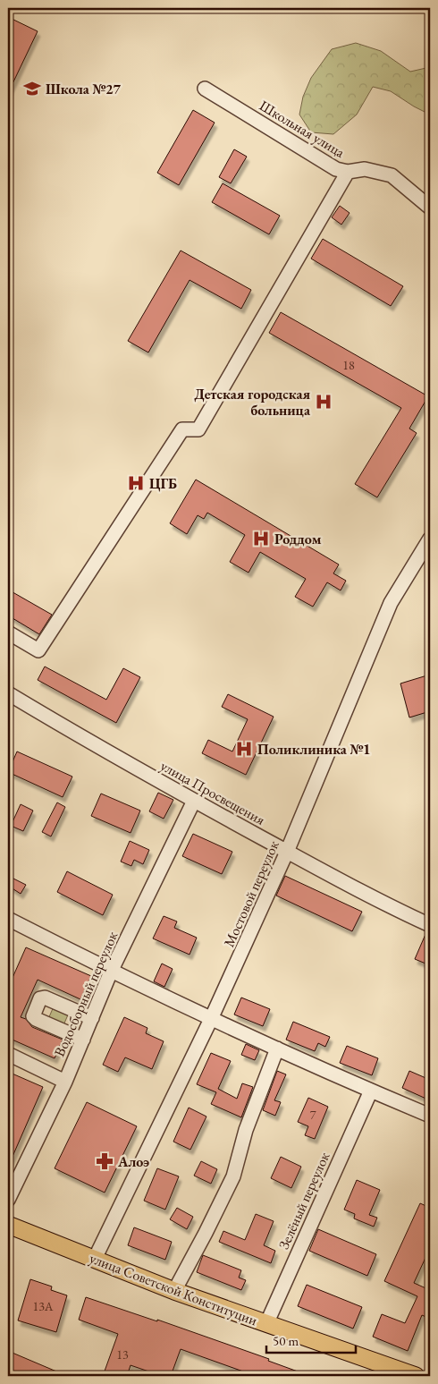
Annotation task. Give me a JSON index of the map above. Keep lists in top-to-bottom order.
{
  "streets": {
    "main road": ["улица Советской Конституции"],
    "street": [
      "Школьная улица",
      "улица Просвещения",
      "Мостовой переулок",
      "Водосборный переулок",
      "Зелёный переулок"
    ]
  },
  "crossings": [
    ["улица Просвещения", "Мостовой переулок"],
    ["улица Просвещения", "Водосборный переулок"],
    ["Мостовой переулок", "улица Советской Конституции"],
    ["Зелёный переулок", "улица Советской Конституции"]
  ],
  "places": {
    "school or university": ["Школа №27"],
    "hospital": [
      "Детская городская больница",
      "ЦГБ",
      "Роддом",
      "Поликлиника №1"
    ],
    "pharmacy": ["Алоэ"]
  },
  "house_numbers": [
    "18",
    "7",
    "13А",
    "13"
  ],
  "scale_bar": "50 m"
}
